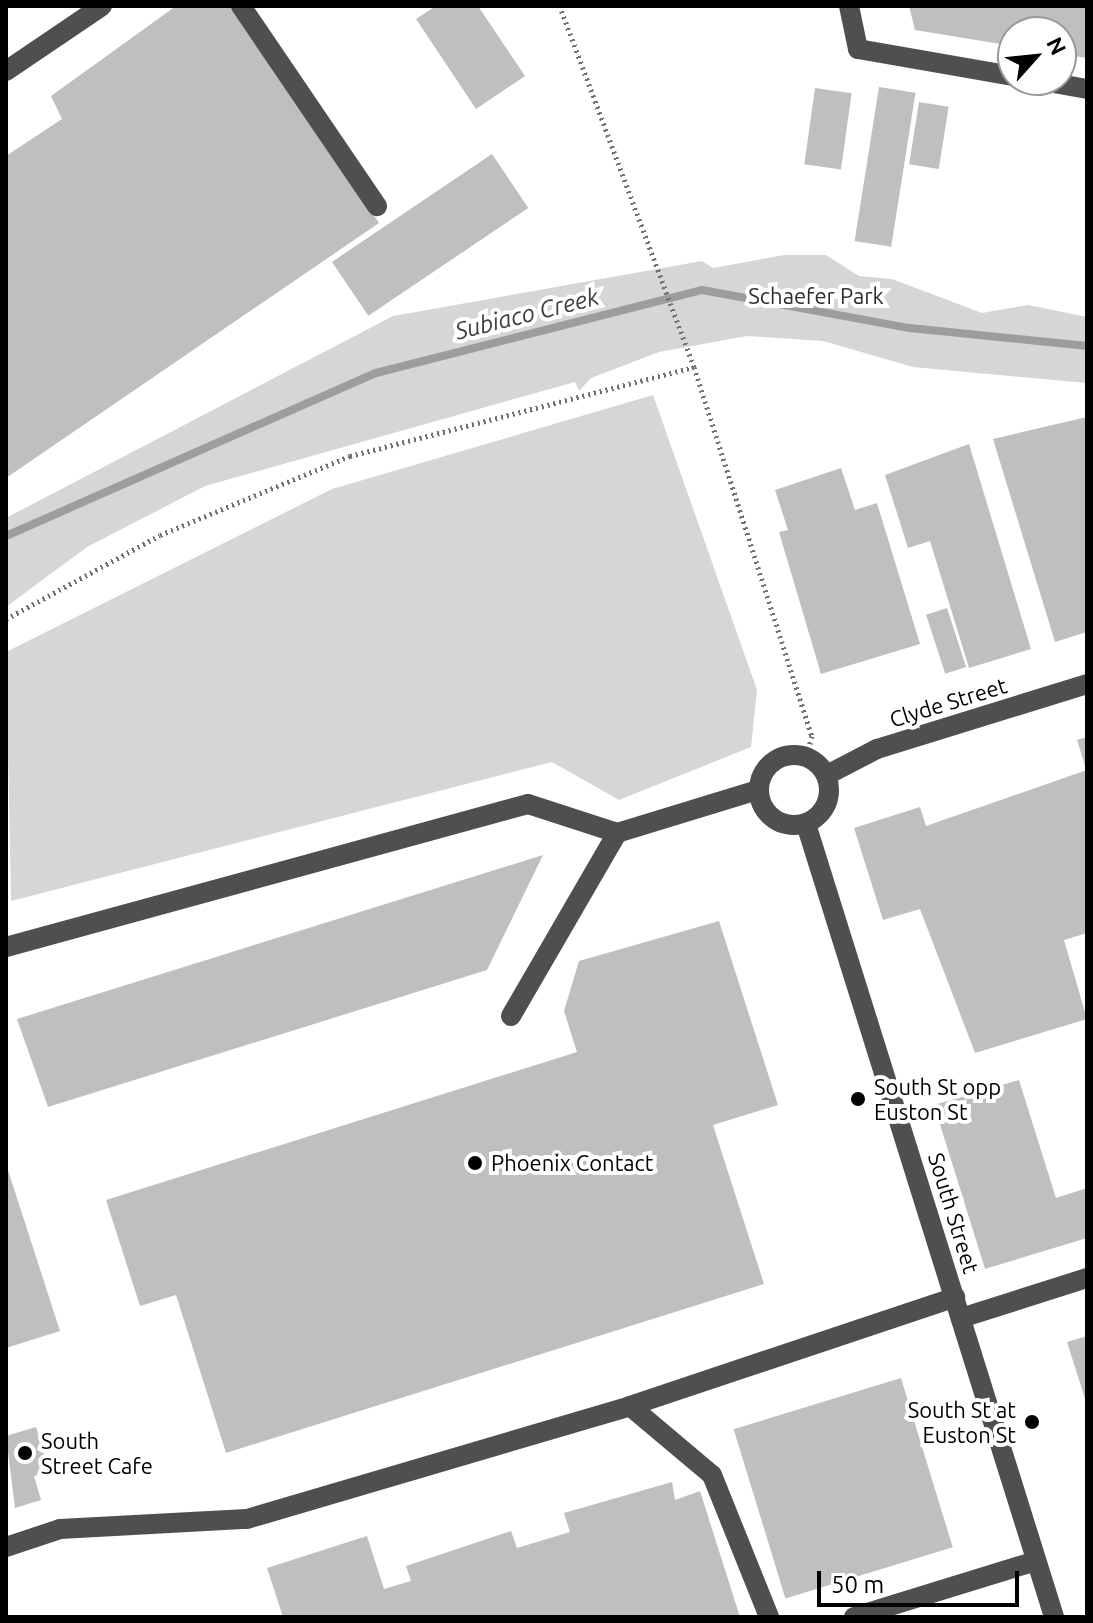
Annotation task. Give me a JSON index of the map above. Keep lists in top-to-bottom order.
{
  "streets": {
    "street": ["Clyde Street", "South Street"]
  },
  "crossings": [
    ["Clyde Street", "South Street"]
  ],
  "water": ["Subiaco Creek"],
  "parks": ["Schaefer Park"],
  "places": [
    "South St opp Euston St",
    "Phoenix Contact",
    "South St at Euston St",
    "South Street Cafe"
  ],
  "scale_bar": "50 m",
  "north": "top right"
}
